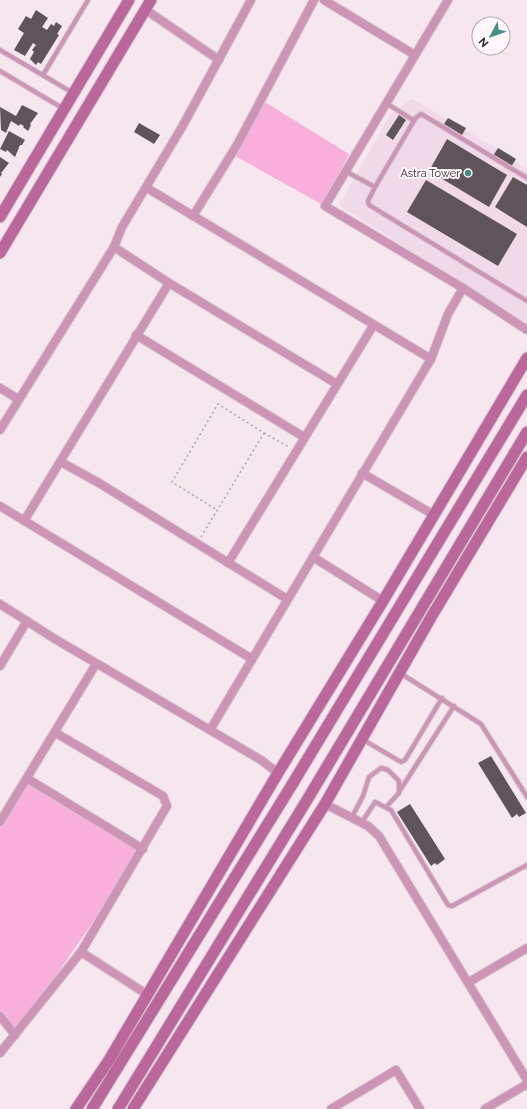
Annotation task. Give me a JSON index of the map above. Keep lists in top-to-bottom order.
{
  "places": ["Astra Tower"],
  "north": "bottom left"
}
